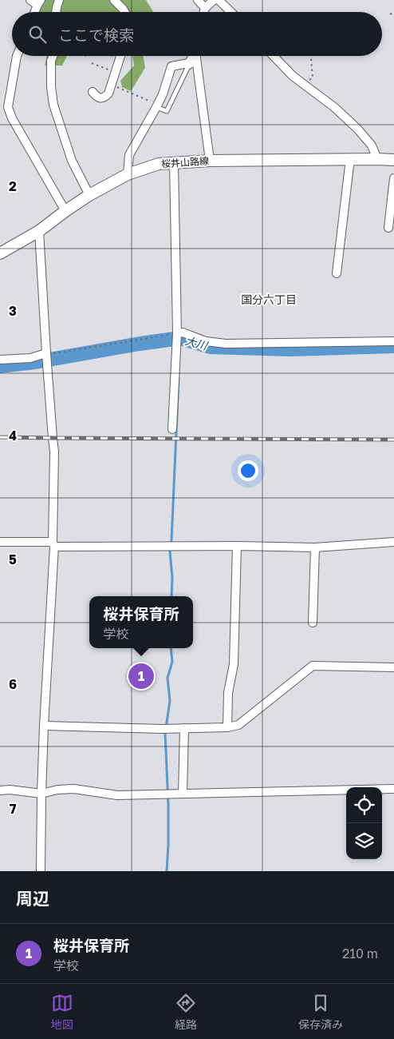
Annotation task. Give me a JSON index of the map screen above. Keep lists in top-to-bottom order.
{
  "streets": {
    "main road": ["桜井山路線"]
  },
  "districts": ["国分六丁目"],
  "water": ["大川"],
  "page": {
    "search": "ここで検索",
    "popup": ["桜井保育所", "学校"],
    "pins": "1",
    "heading": "周辺",
    "list": [
      {
        "mark": "1",
        "name": "桜井保育所",
        "note": "学校",
        "value": "210 m"
      }
    ],
    "nav": ["地図", "経路", "保存済み"]
  },
  "grid": {
    "rows": [
      "2",
      "3",
      "4",
      "5",
      "6",
      "7"
    ]
  }
}
